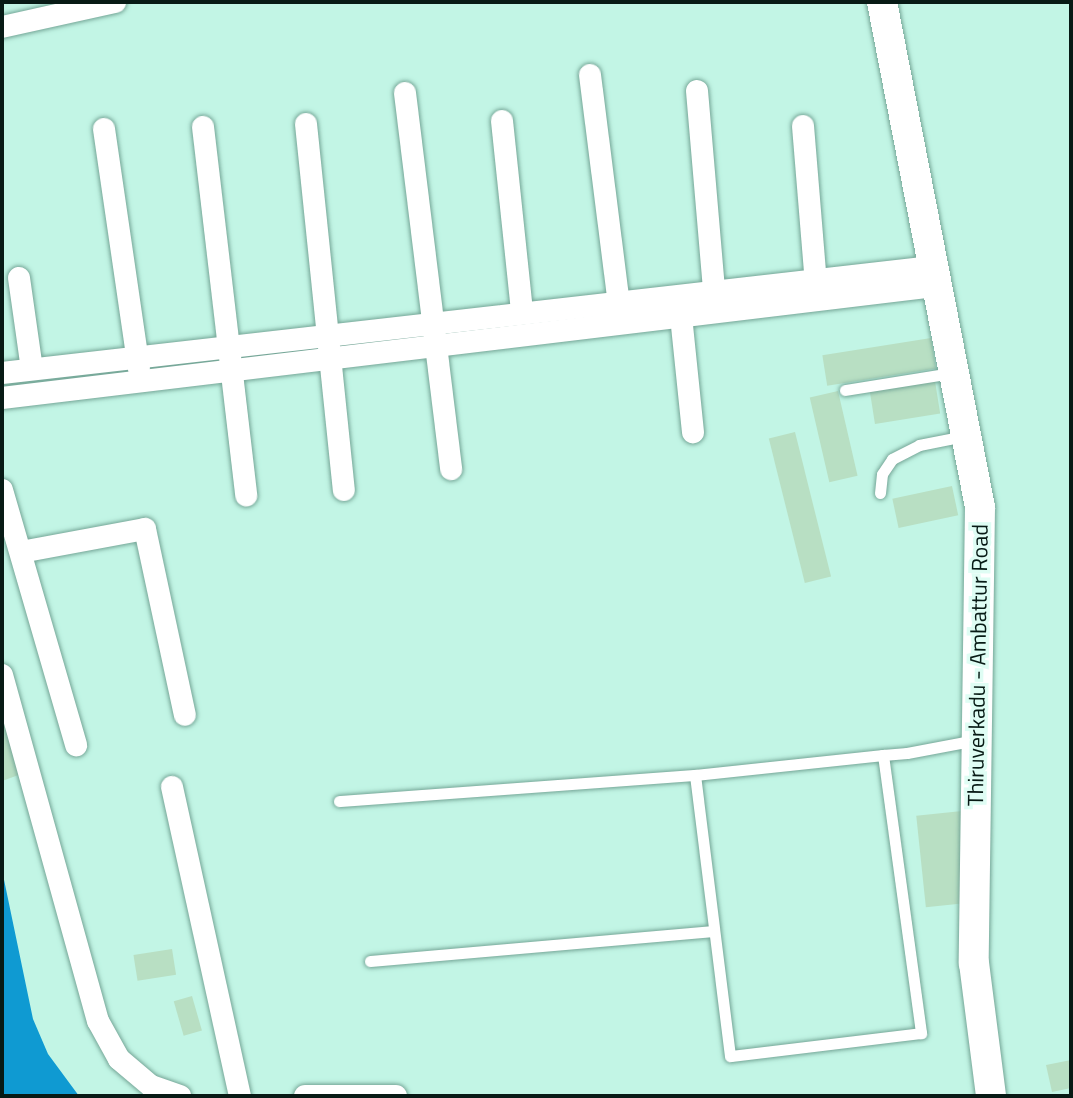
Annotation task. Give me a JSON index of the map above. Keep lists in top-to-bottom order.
{
  "streets": {
    "main road": ["Thiruverkadu - Ambattur Road"]
  }
}
